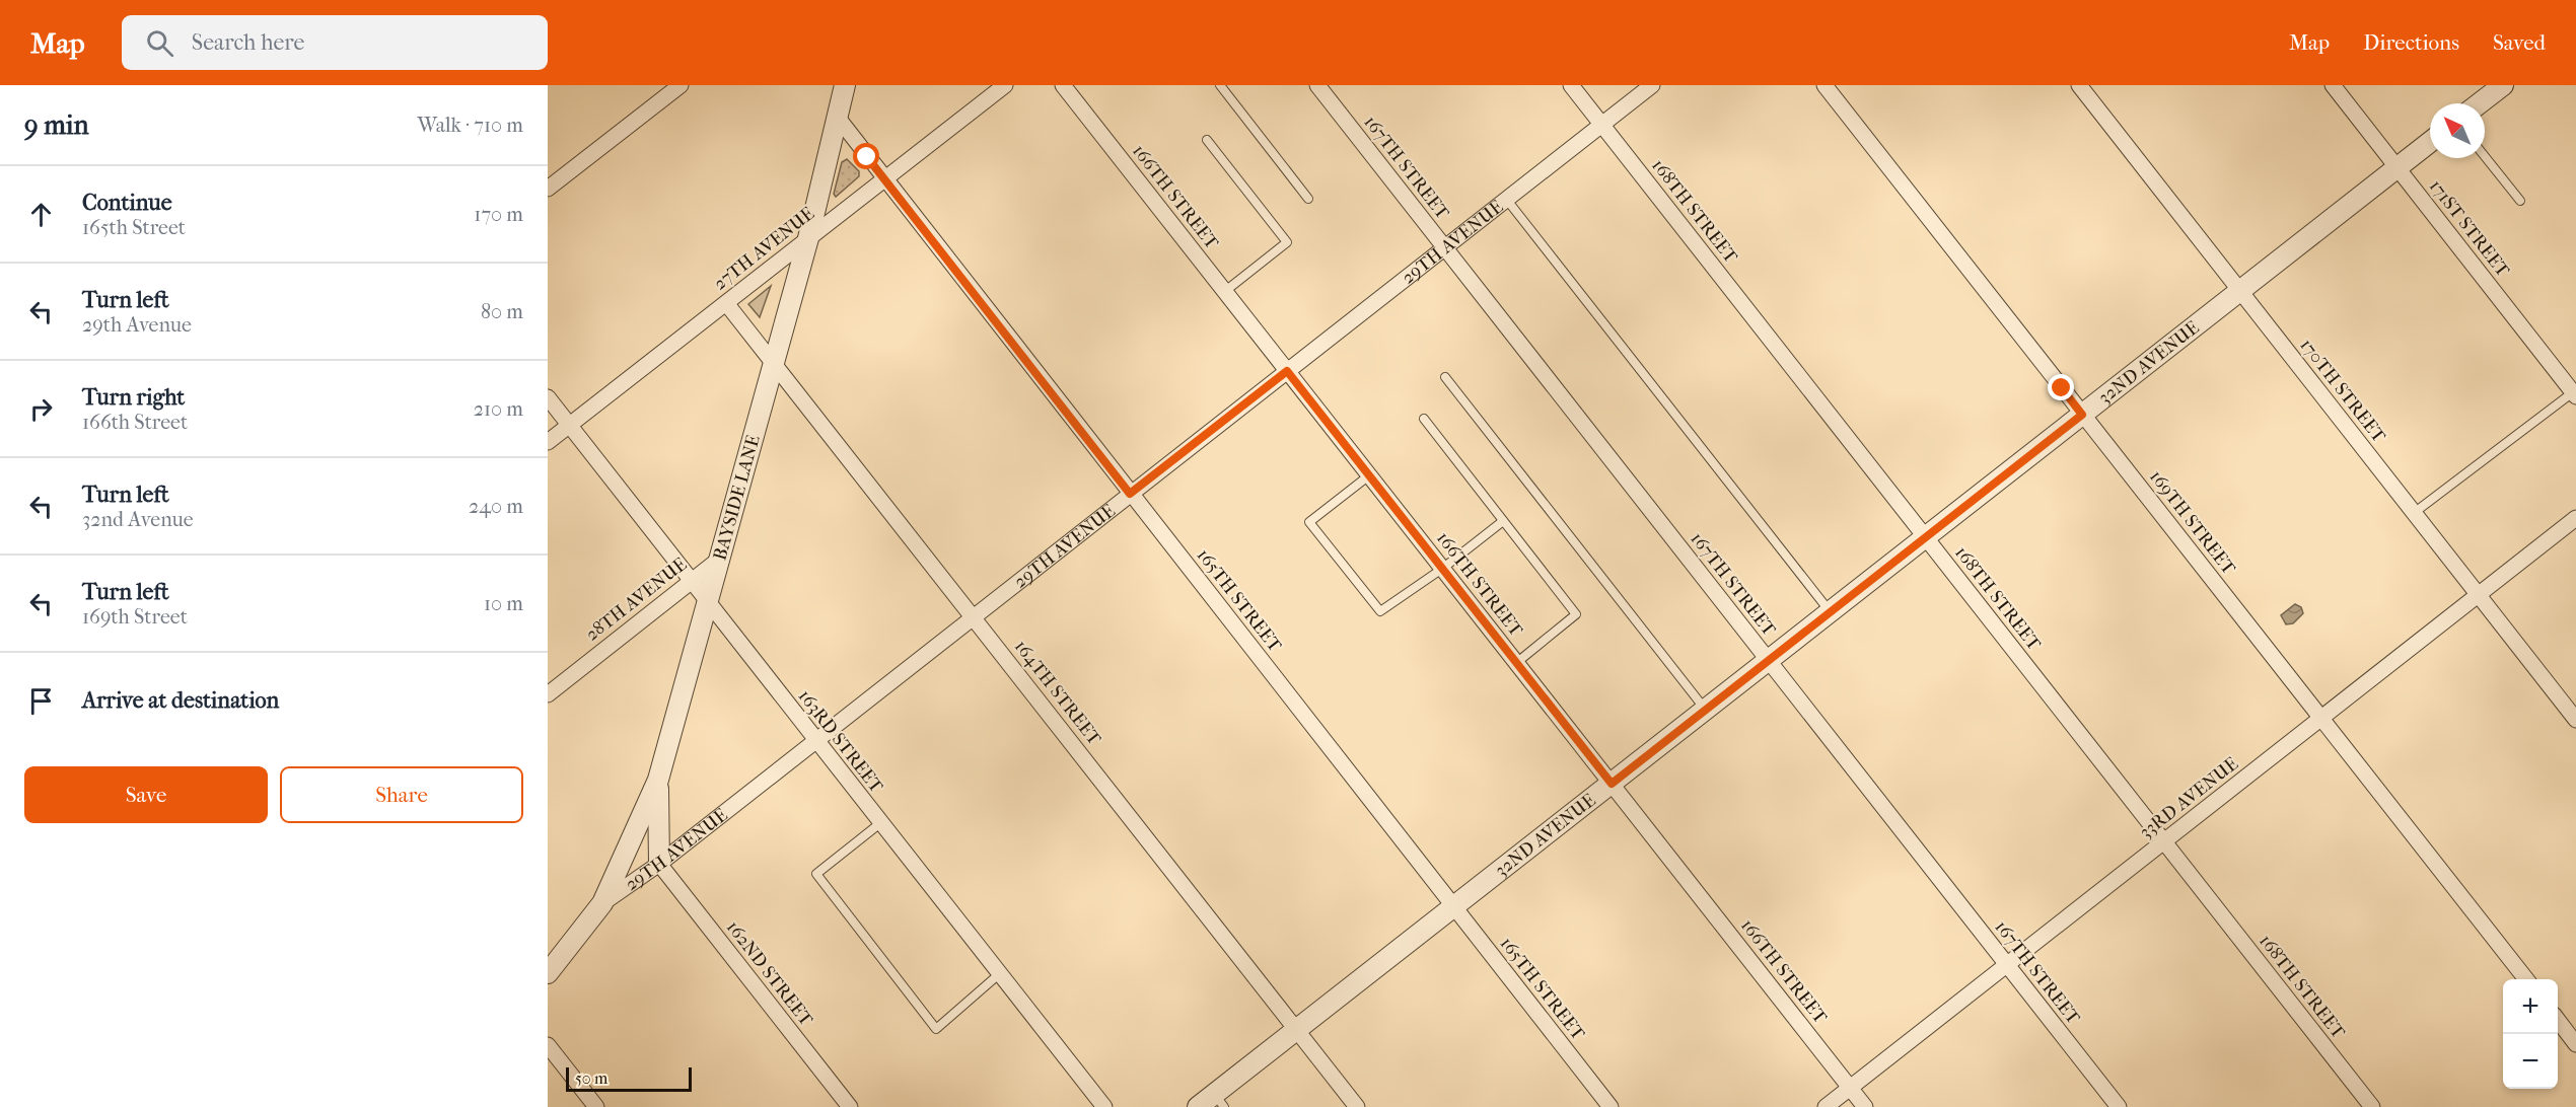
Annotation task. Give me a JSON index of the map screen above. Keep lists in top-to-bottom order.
{
  "streets": {
    "street": [
      "167TH STREET",
      "166TH STREET",
      "168TH STREET",
      "171ST STREET",
      "29TH AVENUE",
      "27TH AVENUE",
      "32ND AVENUE",
      "170TH STREET",
      "BAYSIDE LANE",
      "169TH STREET",
      "28TH AVENUE",
      "165TH STREET",
      "164TH STREET",
      "163RD STREET",
      "33RD AVENUE",
      "162ND STREET"
    ]
  },
  "crossings": [
    ["167TH STREET", "29TH AVENUE"],
    ["167TH STREET", "32ND AVENUE"],
    ["167TH STREET", "33RD AVENUE"],
    ["166TH STREET", "29TH AVENUE"],
    ["166TH STREET", "32ND AVENUE"],
    ["166TH STREET", "33RD AVENUE"],
    ["168TH STREET", "29TH AVENUE"],
    ["168TH STREET", "32ND AVENUE"],
    ["168TH STREET", "33RD AVENUE"],
    ["171ST STREET", "32ND AVENUE"],
    ["29TH AVENUE", "BAYSIDE LANE"],
    ["29TH AVENUE", "165TH STREET"],
    ["29TH AVENUE", "164TH STREET"],
    ["29TH AVENUE", "163RD STREET"],
    ["29TH AVENUE", "162ND STREET"],
    ["27TH AVENUE", "BAYSIDE LANE"],
    ["27TH AVENUE", "165TH STREET"],
    ["27TH AVENUE", "164TH STREET"],
    ["27TH AVENUE", "163RD STREET"],
    ["32ND AVENUE", "170TH STREET"],
    ["32ND AVENUE", "169TH STREET"],
    ["32ND AVENUE", "165TH STREET"],
    ["32ND AVENUE", "164TH STREET"],
    ["170TH STREET", "33RD AVENUE"],
    ["BAYSIDE LANE", "28TH AVENUE"],
    ["BAYSIDE LANE", "165TH STREET"],
    ["BAYSIDE LANE", "164TH STREET"],
    ["BAYSIDE LANE", "163RD STREET"],
    ["169TH STREET", "33RD AVENUE"],
    ["28TH AVENUE", "163RD STREET"]
  ],
  "scale_bar": "50 m",
  "north": "top left",
  "page": {
    "header": "Map",
    "search": "Search here",
    "nav": ["Map", "Directions", "Saved"],
    "heading": ["9 min", "Walk · 710 m"],
    "list": [
      ["Continue", "165th Street", "170 m"],
      ["Turn left", "29th Avenue", "80 m"],
      ["Turn right", "166th Street", "210 m"],
      ["Turn left", "32nd Avenue", "240 m"],
      ["Turn left", "169th Street", "10 m"],
      "Arrive at destination"
    ],
    "buttons": ["Save", "Share"],
    "map_buttons": ["+", "−"],
    "scale": "50 m"
  }
}
